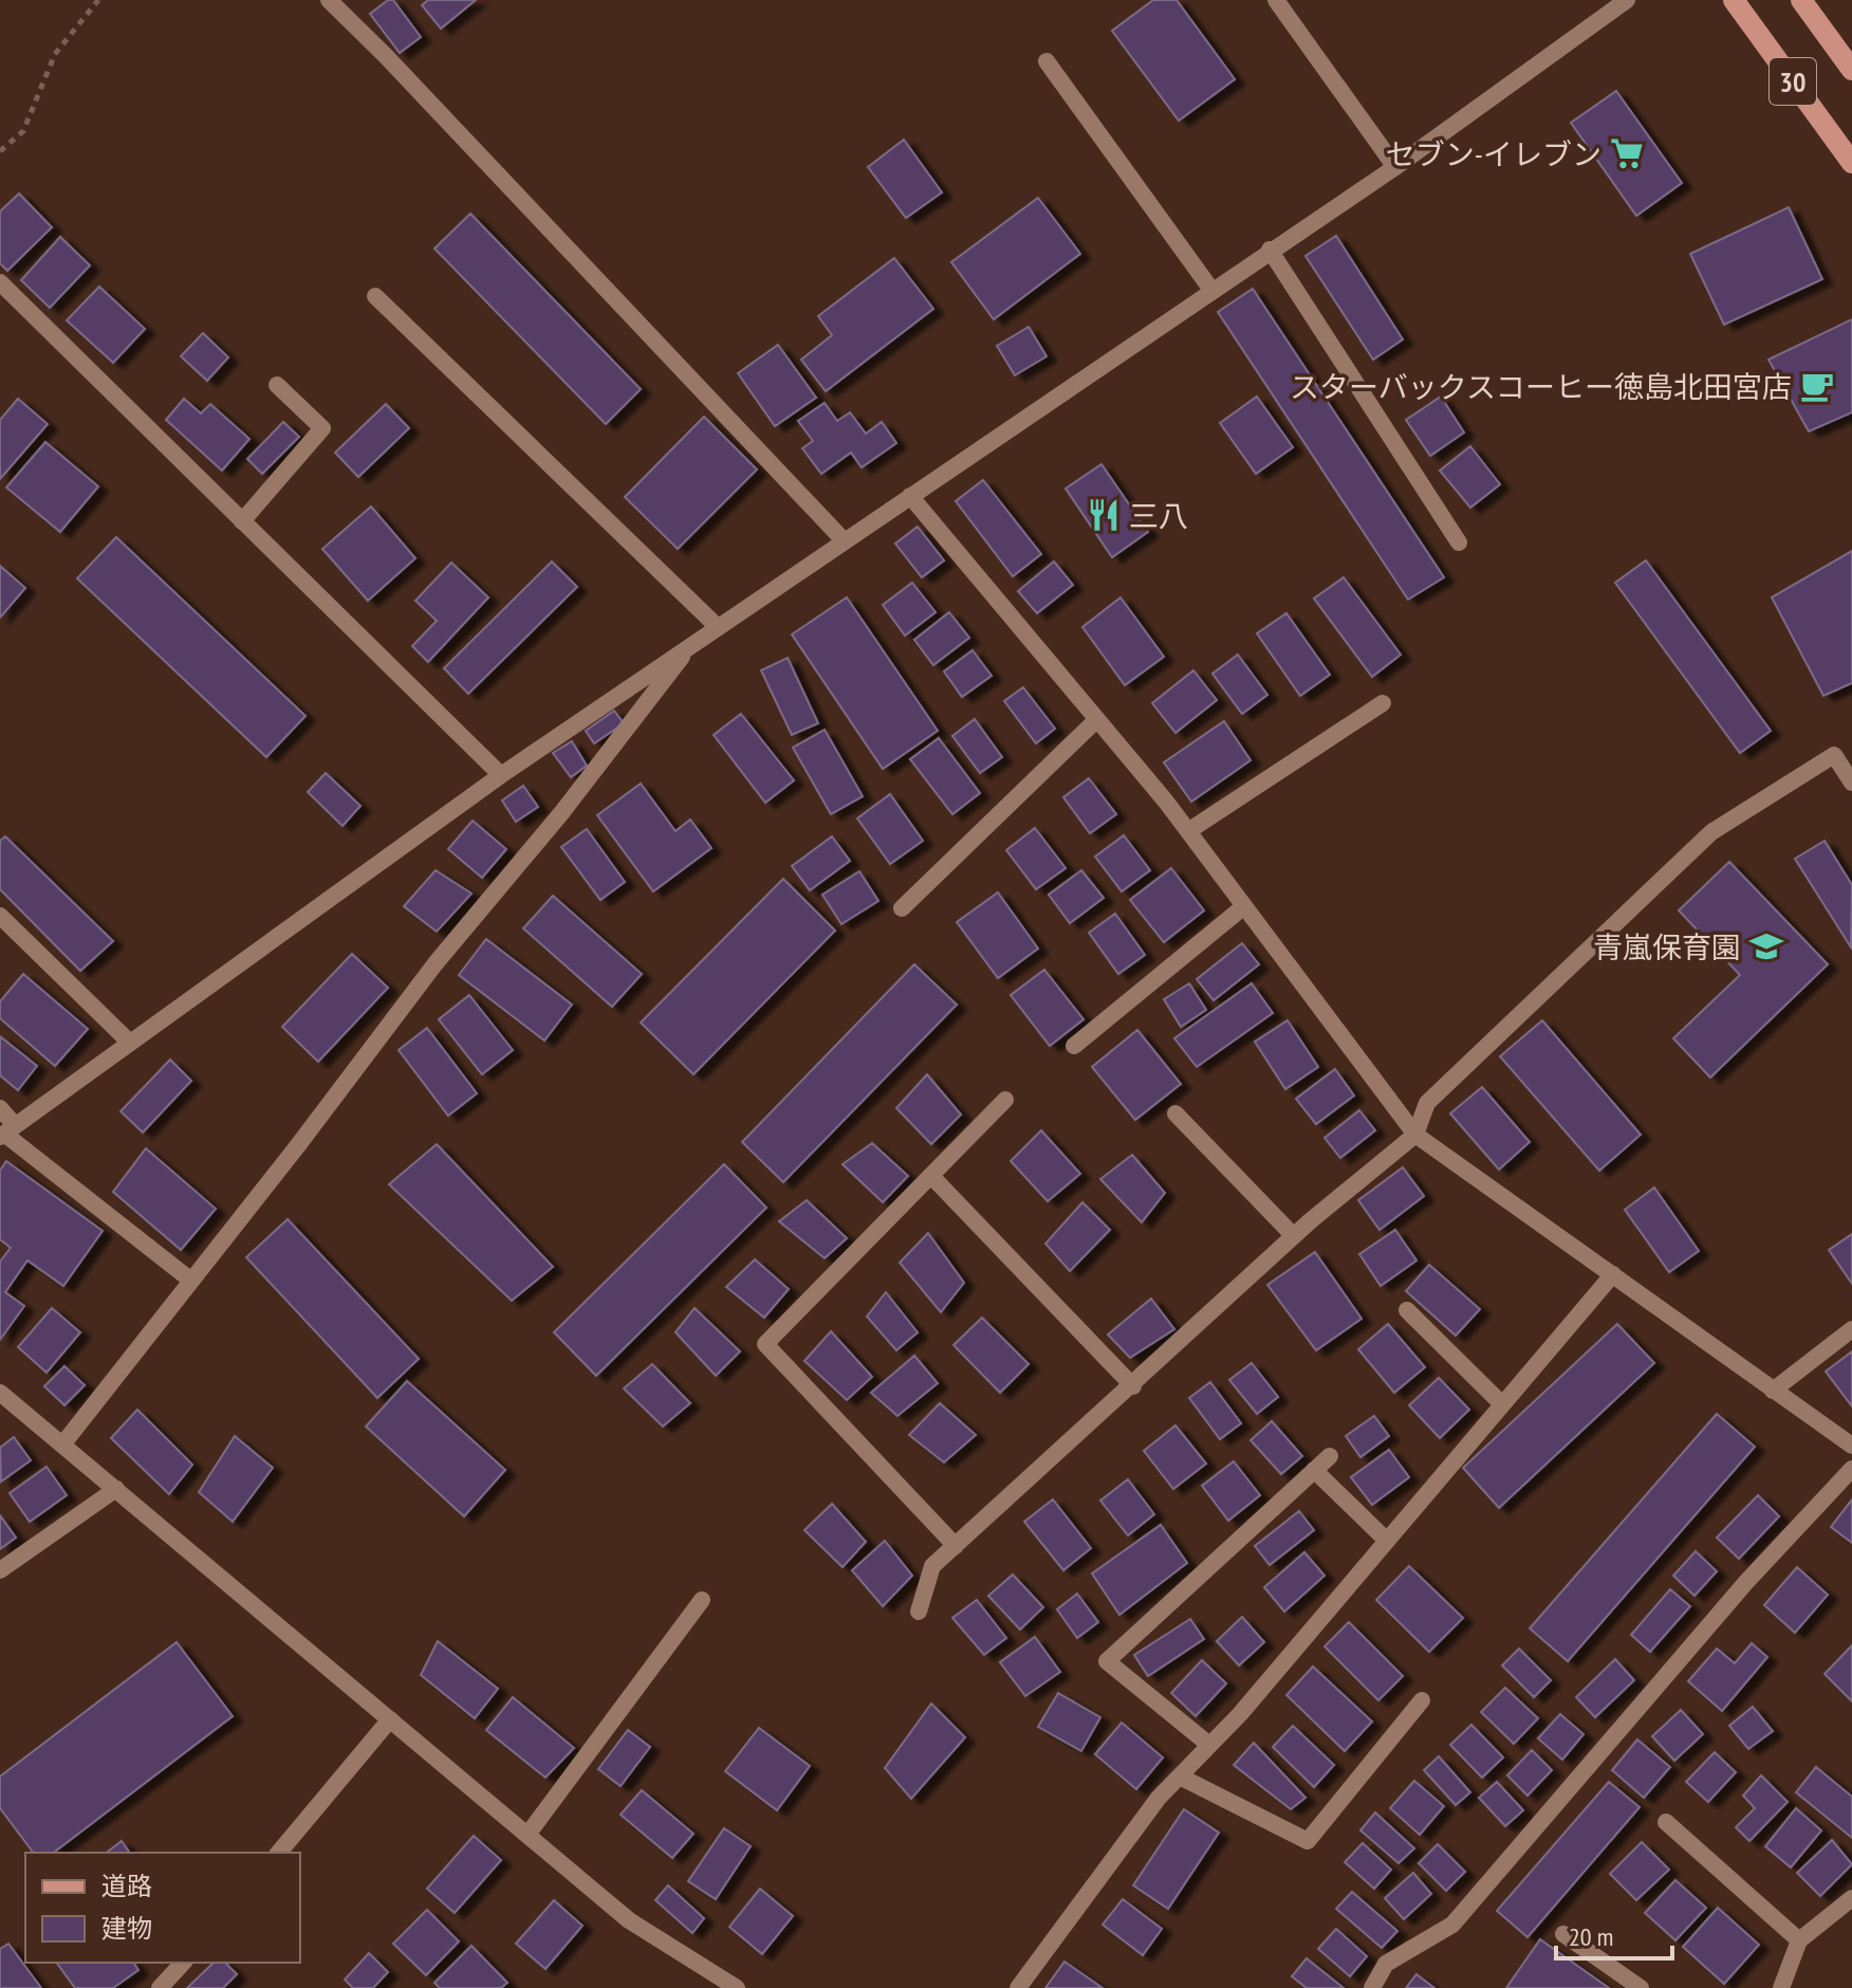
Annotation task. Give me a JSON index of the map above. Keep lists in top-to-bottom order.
{
  "streets": {
    "main road": ["30"]
  },
  "places": {
    "supermarket": ["セブン-イレブン"],
    "cafe": ["スターバックスコーヒー徳島北田宮店"],
    "restaurant": ["三八"],
    "school or university": ["青嵐保育園"]
  },
  "legend": ["道路", "建物"],
  "scale_bar": "20 m"
}
